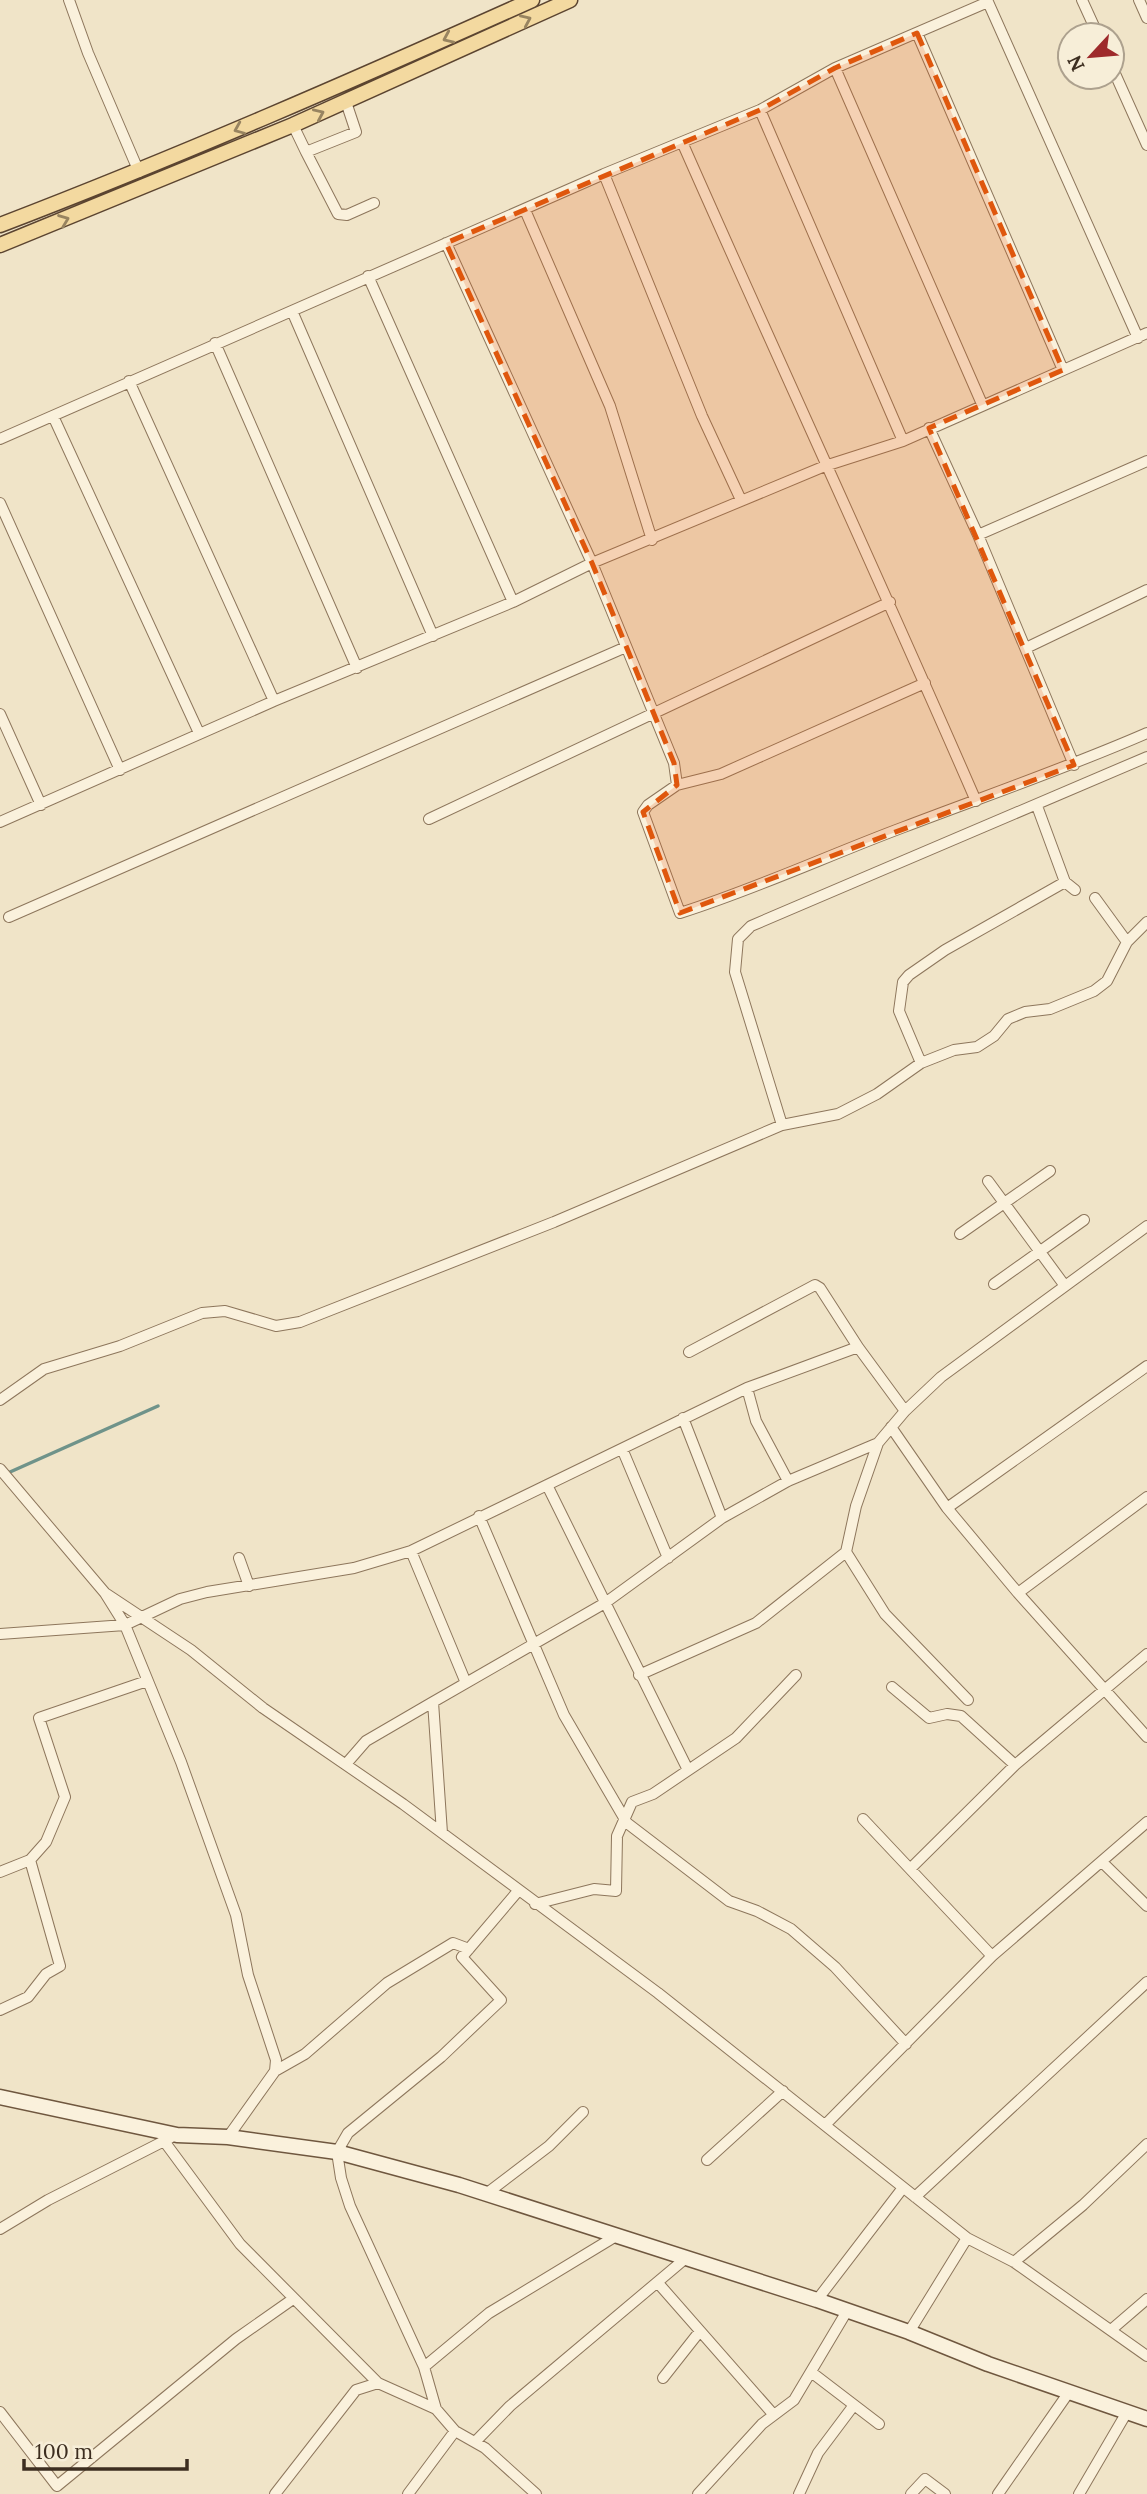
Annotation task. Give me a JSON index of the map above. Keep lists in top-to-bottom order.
{
  "scale_bar": "100 m",
  "north": "bottom left"
}
